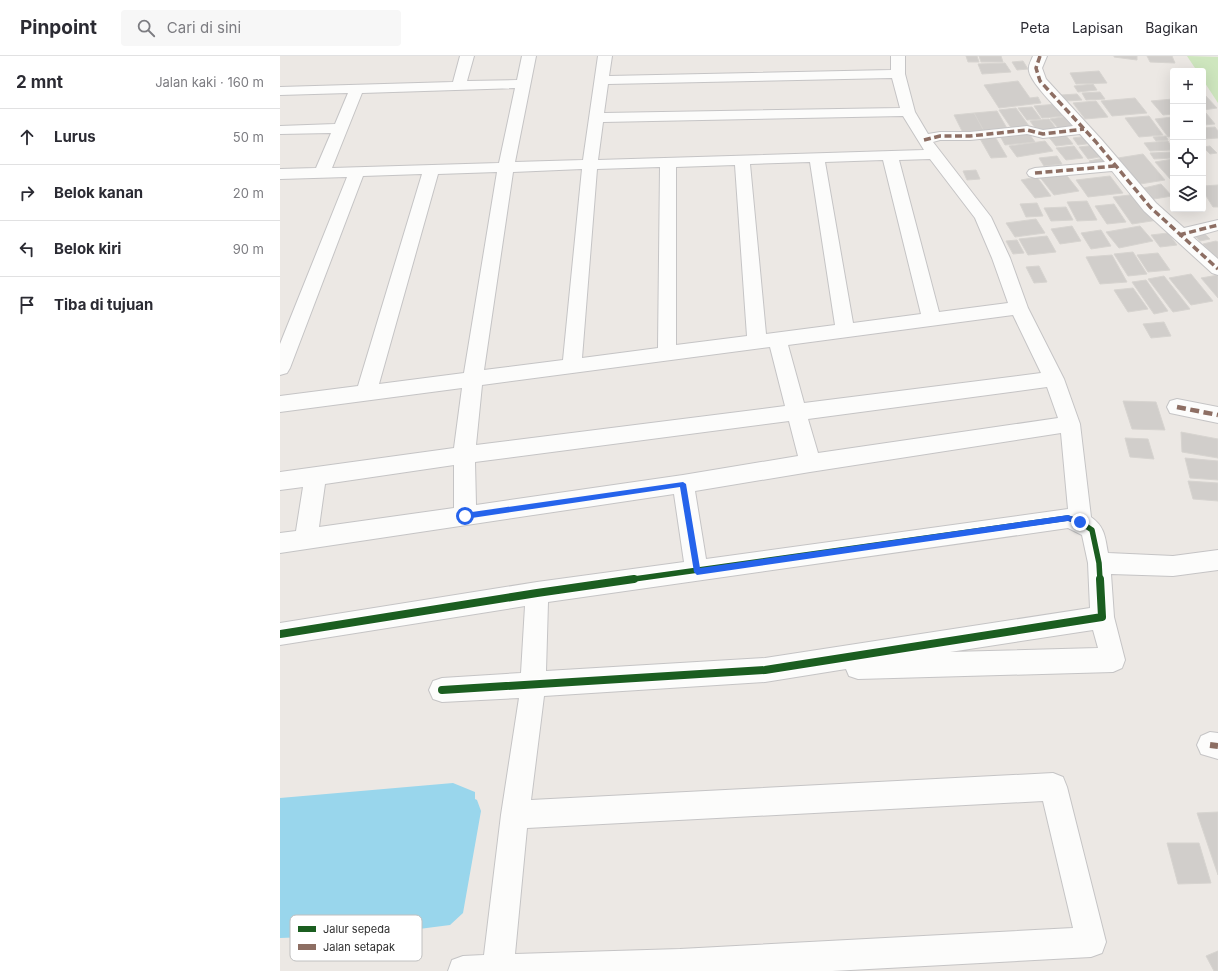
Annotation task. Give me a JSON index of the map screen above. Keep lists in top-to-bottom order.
{
  "legend": ["Jalur sepeda", "Jalan setapak"],
  "page": {
    "header": "Pinpoint",
    "search": "Cari di sini",
    "nav": ["Peta", "Lapisan", "Bagikan"],
    "heading": ["2 mnt", "Jalan kaki · 160 m"],
    "map_buttons": ["+", "−"],
    "list": [
      ["Lurus", "50 m"],
      ["Belok kanan", "20 m"],
      ["Belok kiri", "90 m"],
      "Tiba di tujuan"
    ]
  }
}
